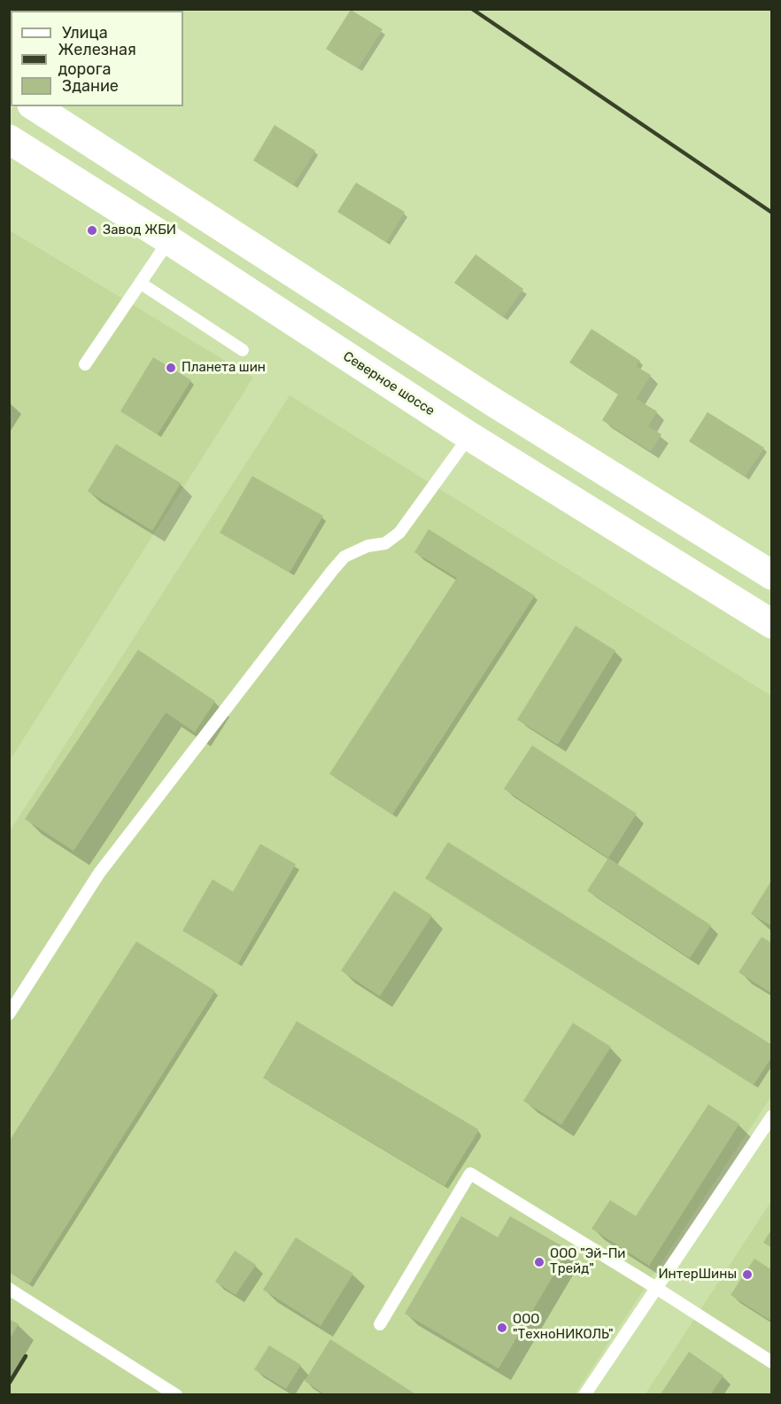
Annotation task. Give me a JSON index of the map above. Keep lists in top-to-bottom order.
{
  "streets": {
    "main road": ["Северное шоссе"]
  },
  "places": [
    "Завод ЖБИ",
    "Планета шин",
    "ООО \"Эй-Пи Трейд\"",
    "ИнтерШины",
    "ООО \"ТехноНИКОЛЬ\""
  ],
  "legend": ["Улица", "Железная дорога", "Здание"]
}
